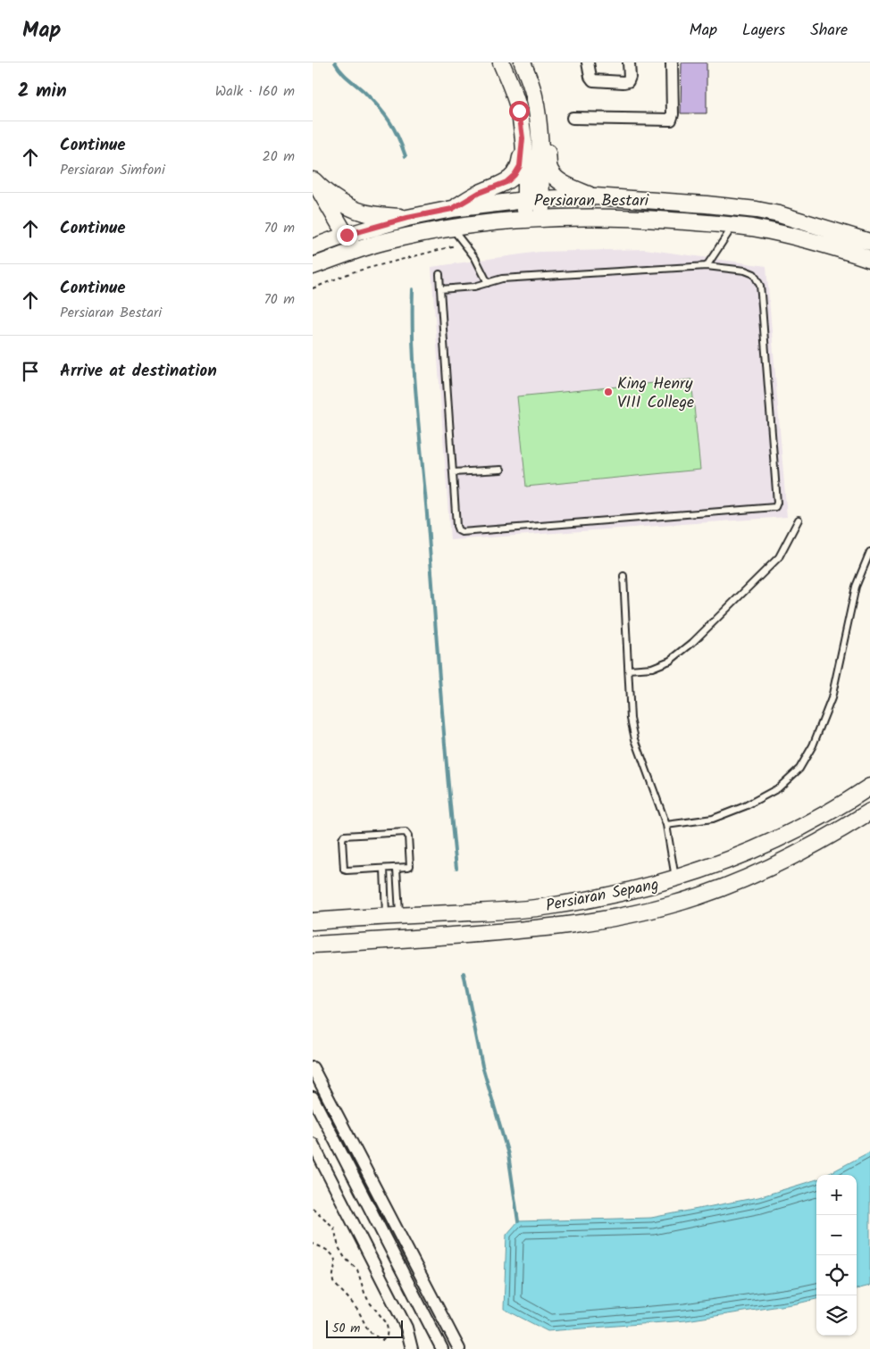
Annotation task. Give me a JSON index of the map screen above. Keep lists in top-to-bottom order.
{
  "streets": {
    "street": ["Persiaran Bestari", "Persiaran Sepang"]
  },
  "places": ["King Henry VIII College"],
  "scale_bar": "50 m",
  "page": {
    "header": "Map",
    "nav": ["Map", "Layers", "Share"],
    "heading": ["2 min", "Walk · 160 m"],
    "list": [
      ["Continue", "Persiaran Simfoni", "20 m"],
      ["Continue", "70 m"],
      ["Continue", "Persiaran Bestari", "70 m"],
      "Arrive at destination"
    ],
    "map_buttons": ["+", "−"],
    "scale": "50 m"
  }
}
